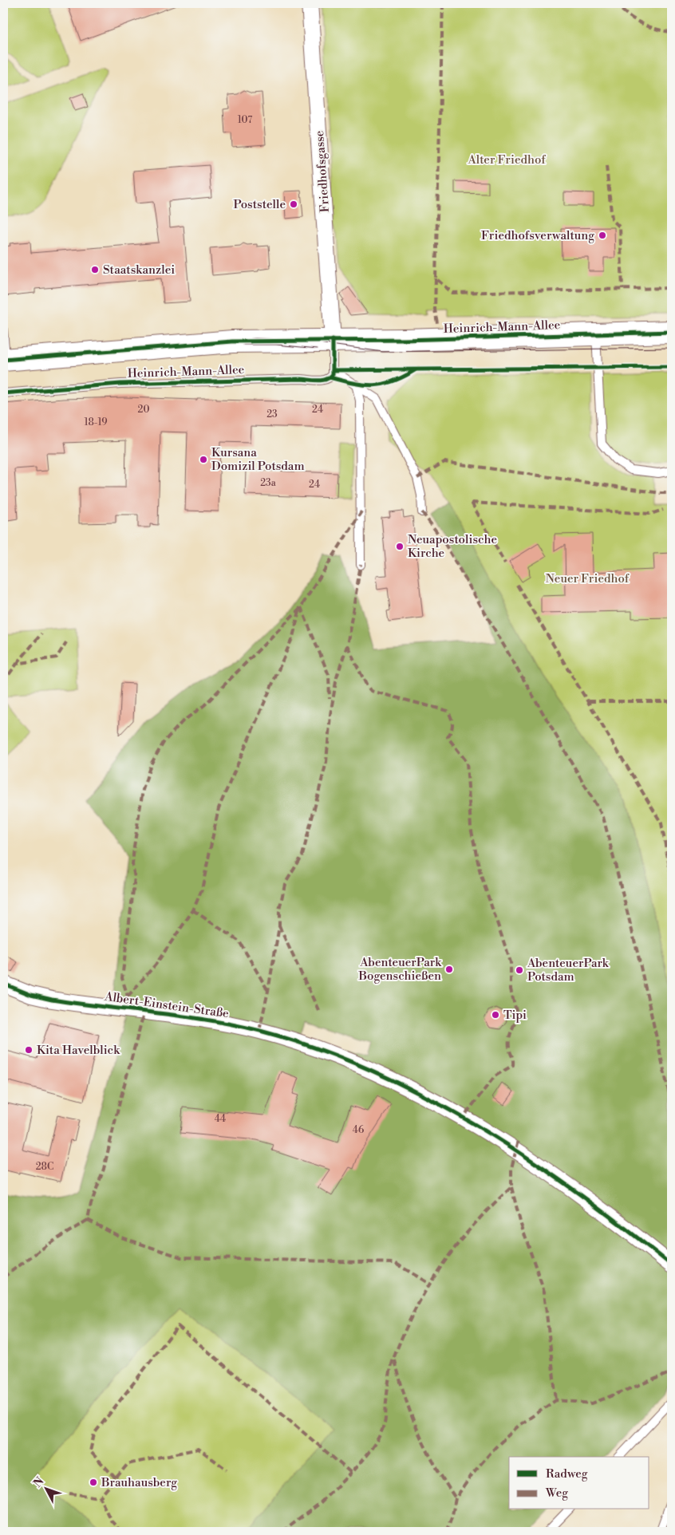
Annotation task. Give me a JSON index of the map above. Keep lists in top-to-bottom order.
{
  "streets": {
    "main road": ["Heinrich-Mann-Allee"],
    "street": ["Friedhofsgasse", "Albert-Einstein-Straße"]
  },
  "crossings": [
    ["Friedhofsgasse", "Heinrich-Mann-Allee"]
  ],
  "parks": ["Alter Friedhof", "Neuer Friedhof"],
  "places": [
    "Poststelle",
    "Friedhofsverwaltung",
    "Staatskanzlei",
    "Kursana Domizil Potsdam",
    "Neuapostolische Kirche",
    "AbenteuerPark Bogenschießen",
    "AbenteuerPark Potsdam",
    "Tipi",
    "Kita Havelblick",
    "Brauhausberg"
  ],
  "house_numbers": [
    "107",
    "20",
    "24",
    "23",
    "18-19",
    "23a",
    "24",
    "44",
    "46",
    "28C"
  ],
  "legend": ["Radweg", "Weg"],
  "north": "top left"
}
